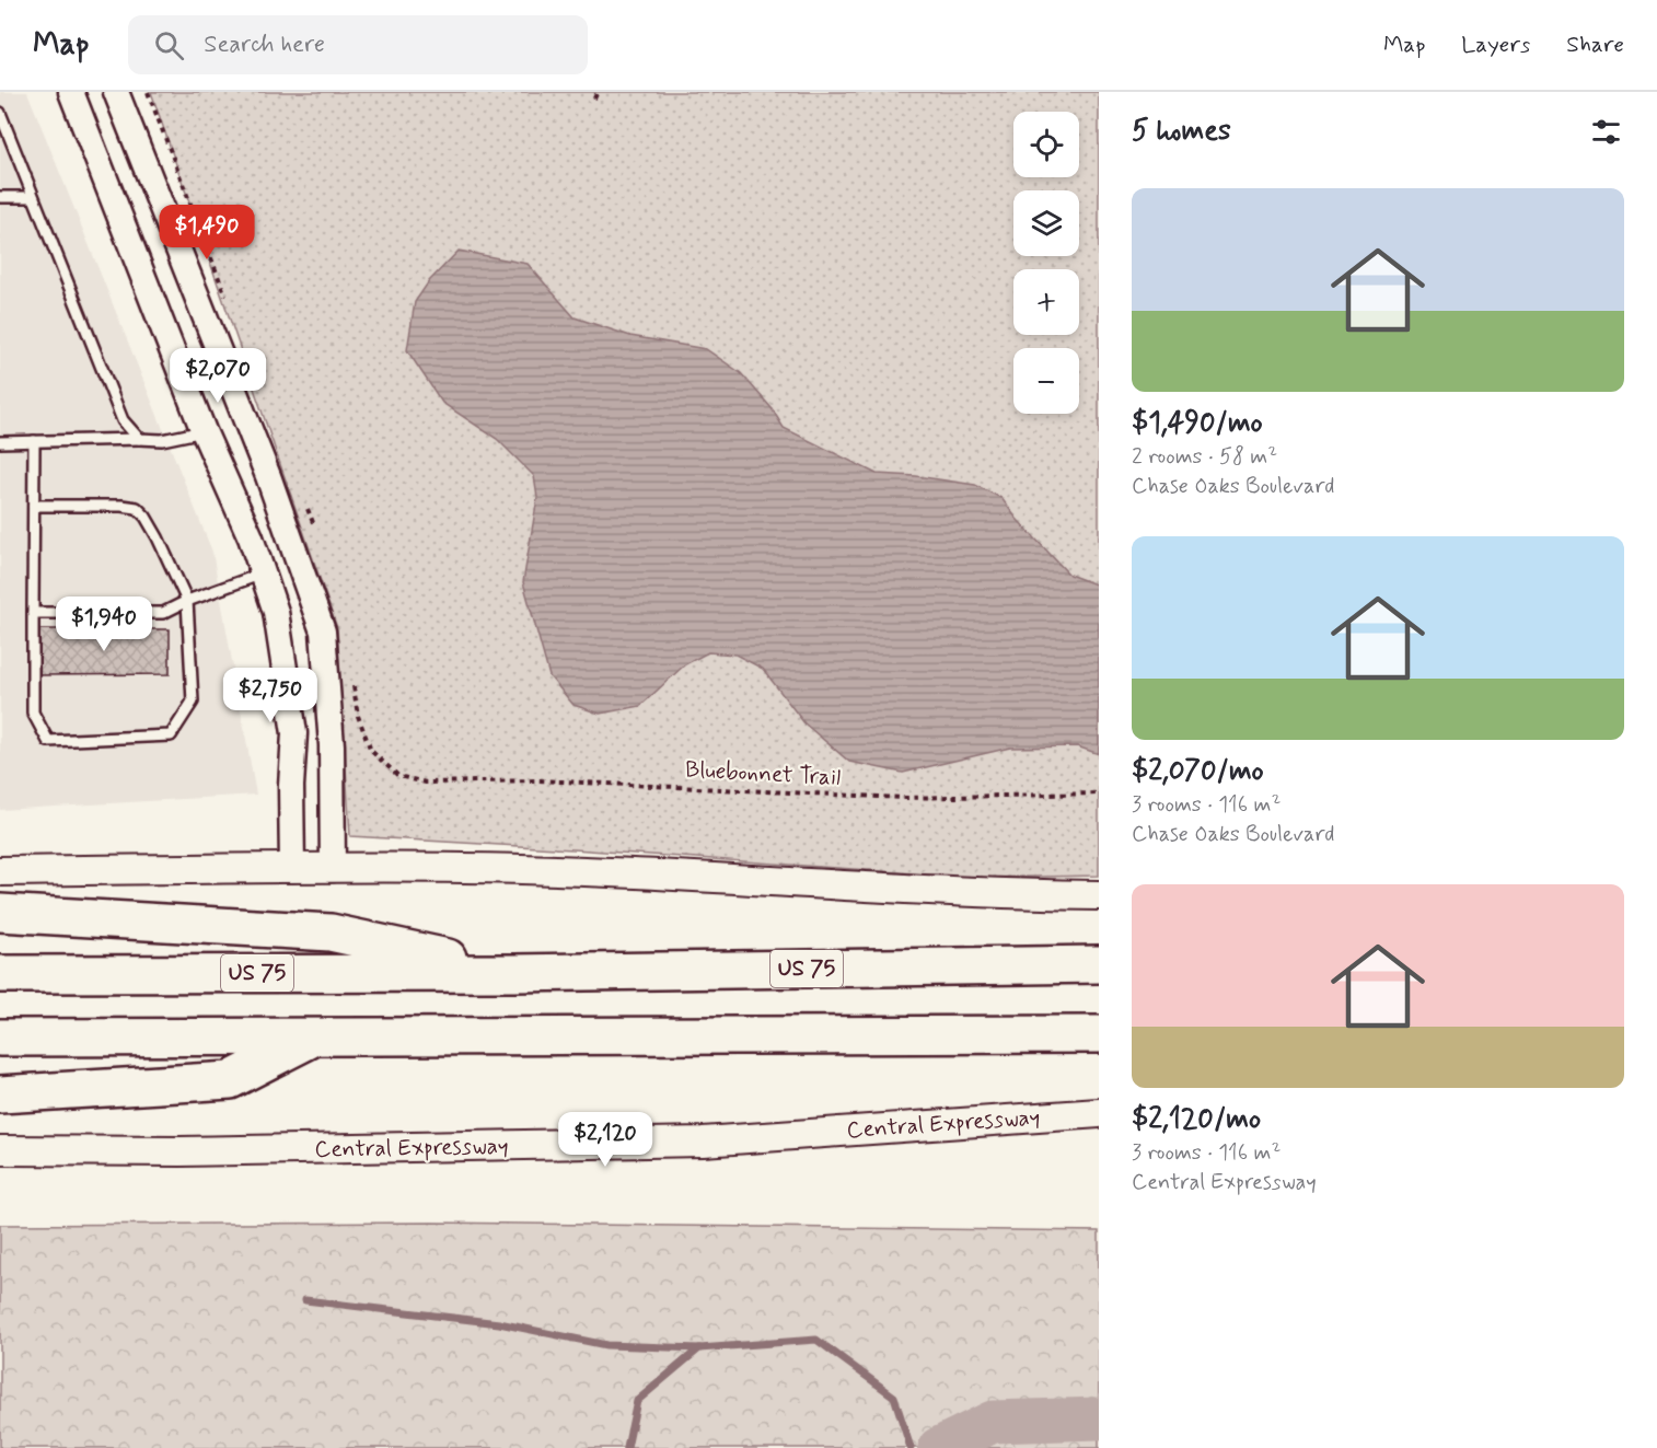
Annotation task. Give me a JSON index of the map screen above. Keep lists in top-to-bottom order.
{
  "streets": {
    "highway": ["US 75"],
    "main road": ["Central Expressway"],
    "path": ["Bluebonnet Trail"]
  },
  "page": {
    "header": "Map",
    "search": "Search here",
    "nav": ["Map", "Layers", "Share"],
    "heading": "5 homes",
    "map_buttons": ["+", "−"],
    "list": [
      {
        "name": "$1,490/mo",
        "note": "2 rooms · 58 m² · Chase Oaks Boulevard"
      },
      {
        "name": "$2,070/mo",
        "note": "3 rooms · 116 m² · Chase Oaks Boulevard"
      },
      {
        "name": "$2,120/mo",
        "note": "3 rooms · 116 m² · Central Expressway"
      }
    ],
    "price": [
      "$1,490",
      "$2,070",
      "$1,940",
      "$2,750",
      "$2,120"
    ]
  }
}
